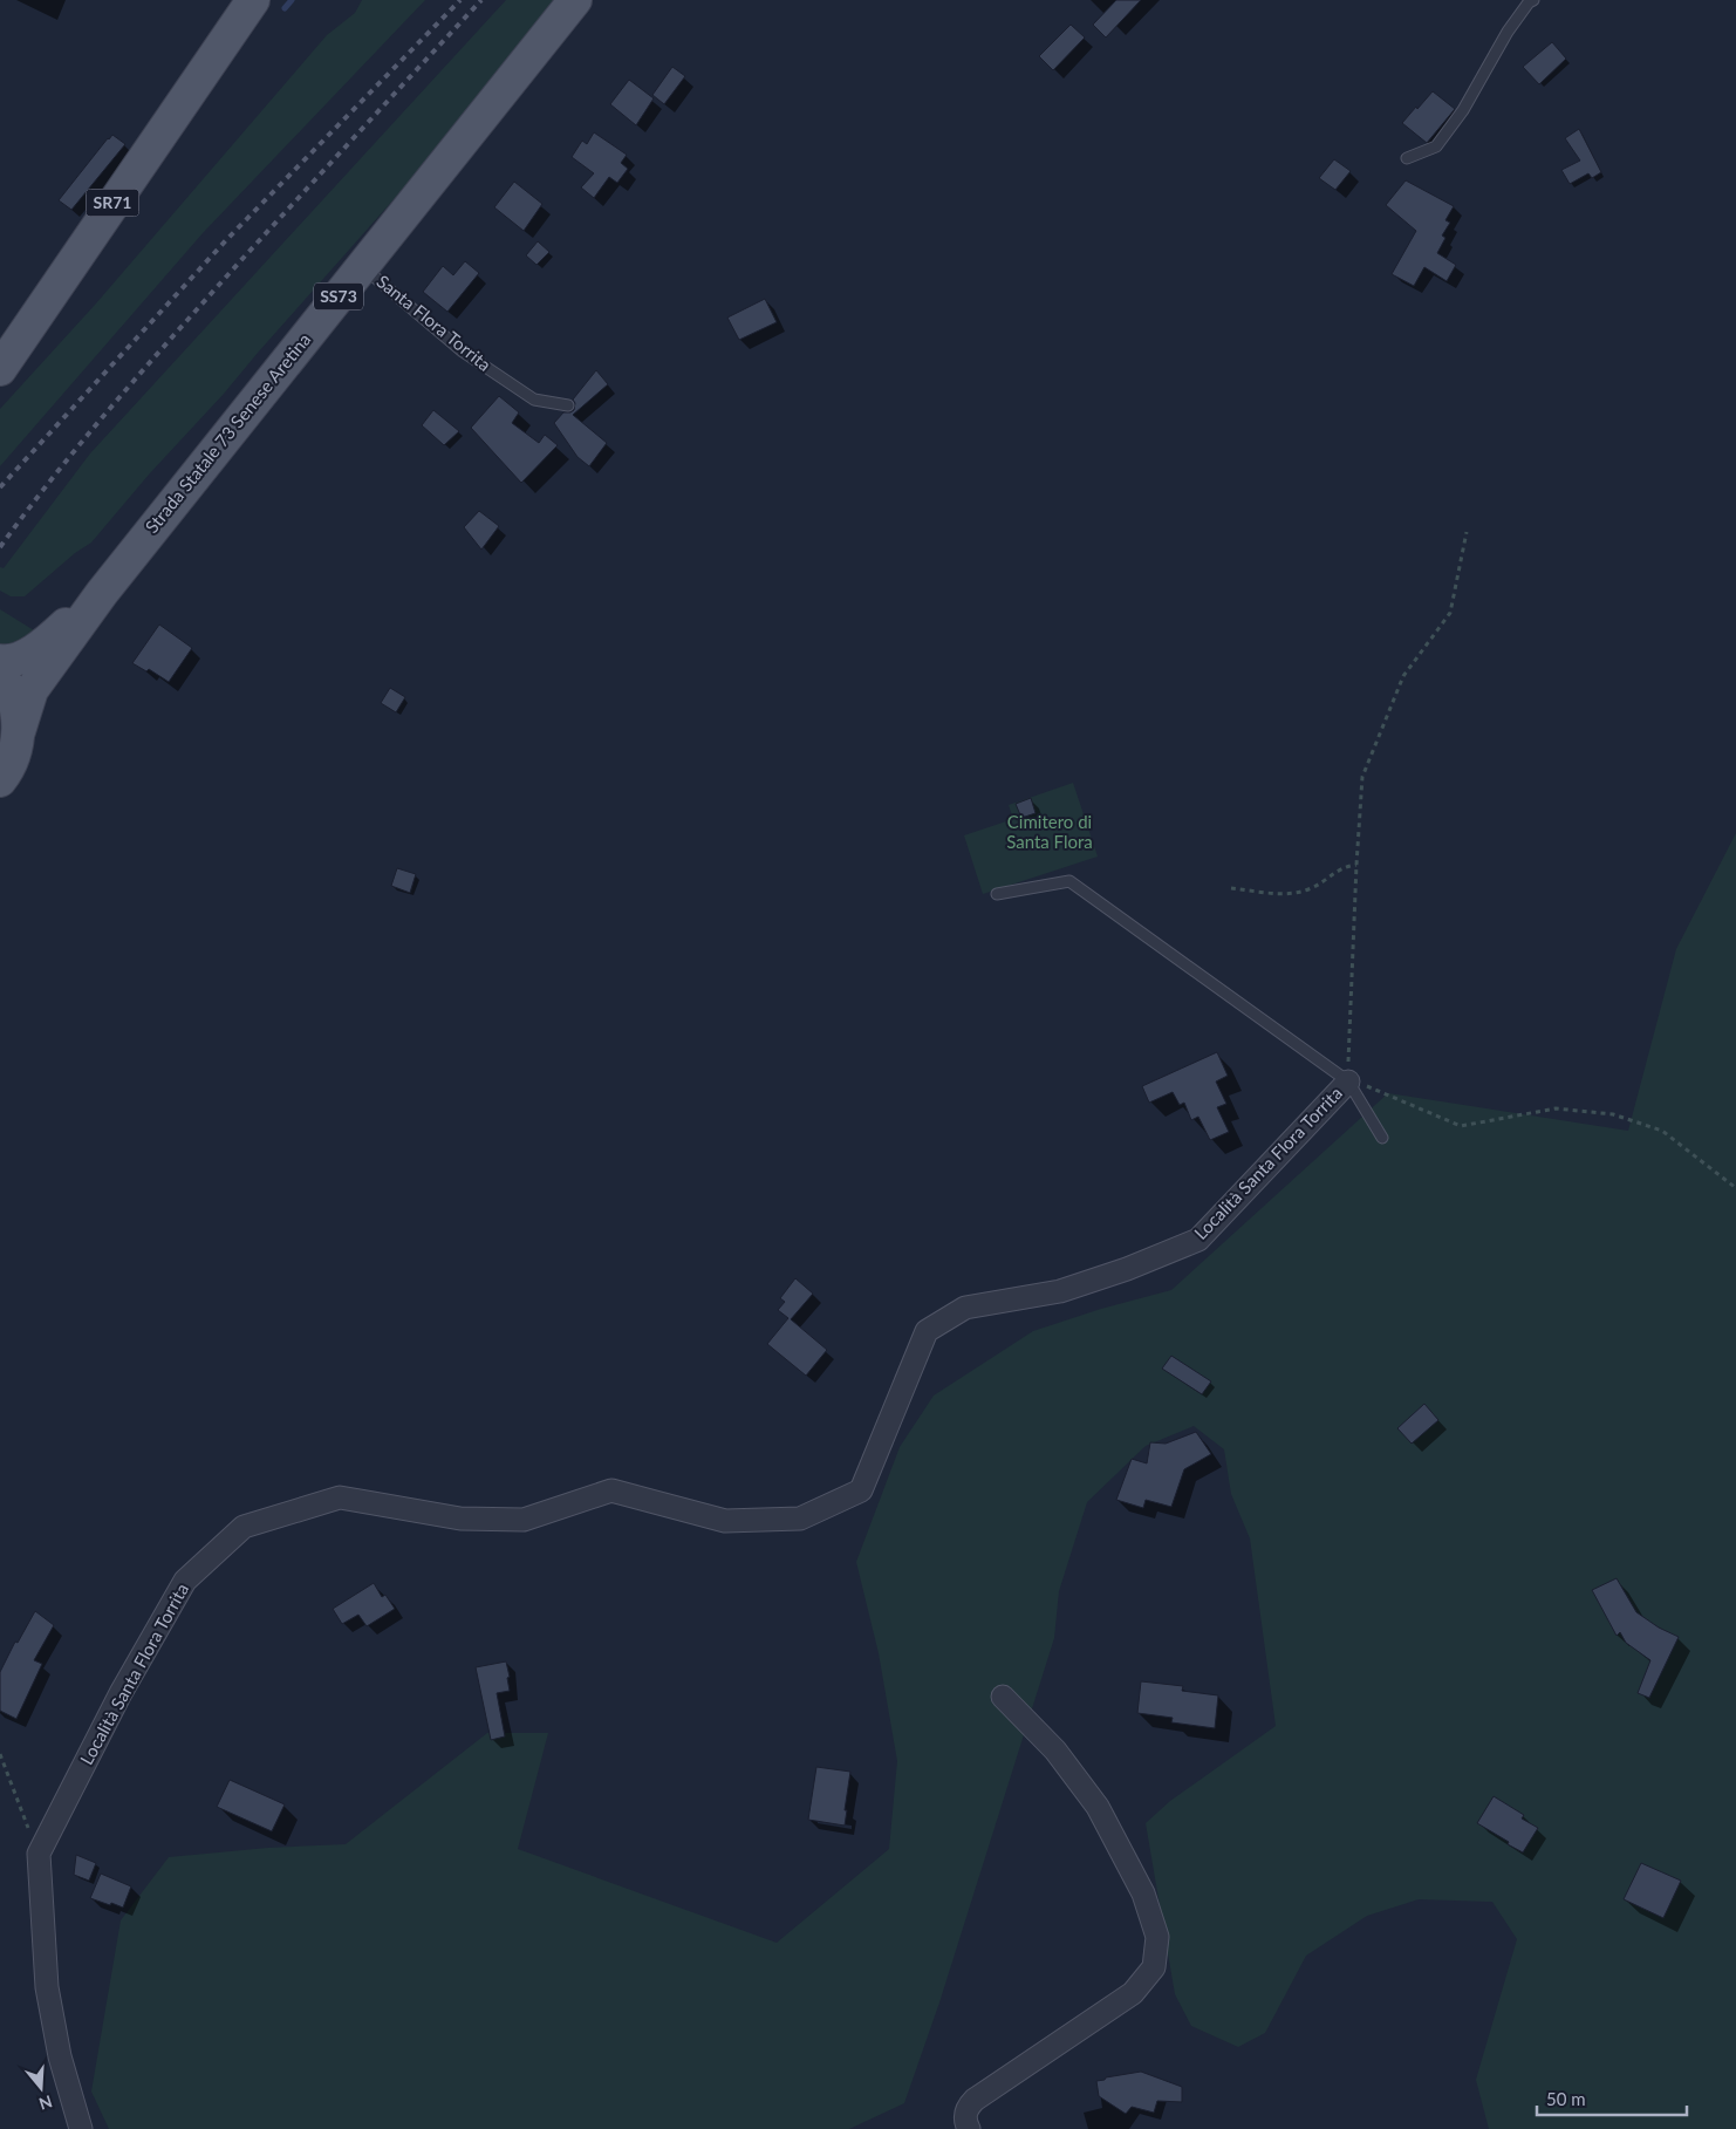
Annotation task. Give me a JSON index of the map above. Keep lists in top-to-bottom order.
{
  "streets": {
    "main road": ["SR71", "SS73", "Strada Statale 73 Senese Aretina"],
    "street": ["Località Santa Flora Torrita"],
    "lane": ["Santa Flora Torrita"]
  },
  "crossings": [
    ["Santa Flora Torrita", "Strada Statale 73 Senese Aretina"]
  ],
  "parks": ["Cimitero di Santa Flora"],
  "scale_bar": "50 m",
  "north": "bottom"
}
